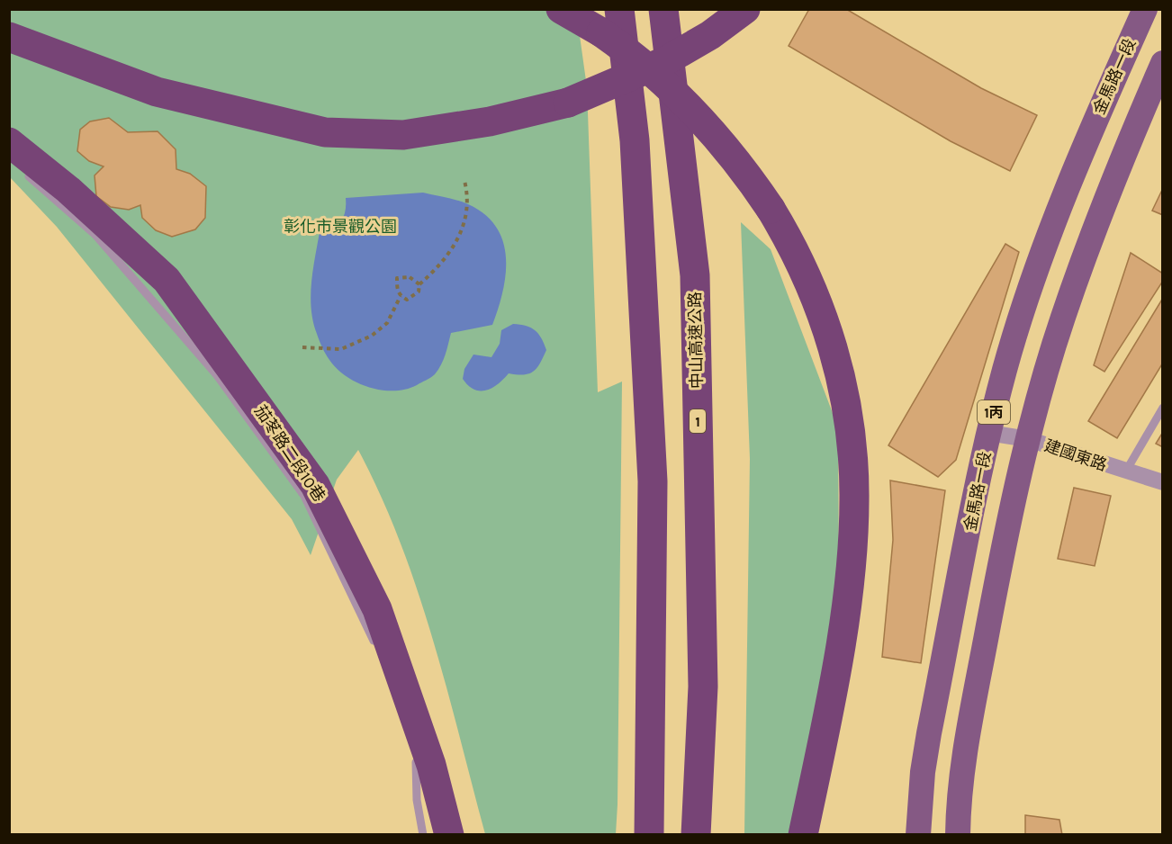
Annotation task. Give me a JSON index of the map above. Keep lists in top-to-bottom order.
{
  "streets": {
    "highway": ["中山高速公路", "1"],
    "main road": ["金馬路一段", "1丙"],
    "street": ["建國東路"],
    "lane": ["茄苳路二段10巷"]
  },
  "crossings": [
    ["金馬路一段", "建國東路"],
    ["1丙", "建國東路"]
  ],
  "parks": ["彰化市景觀公園"]
}
